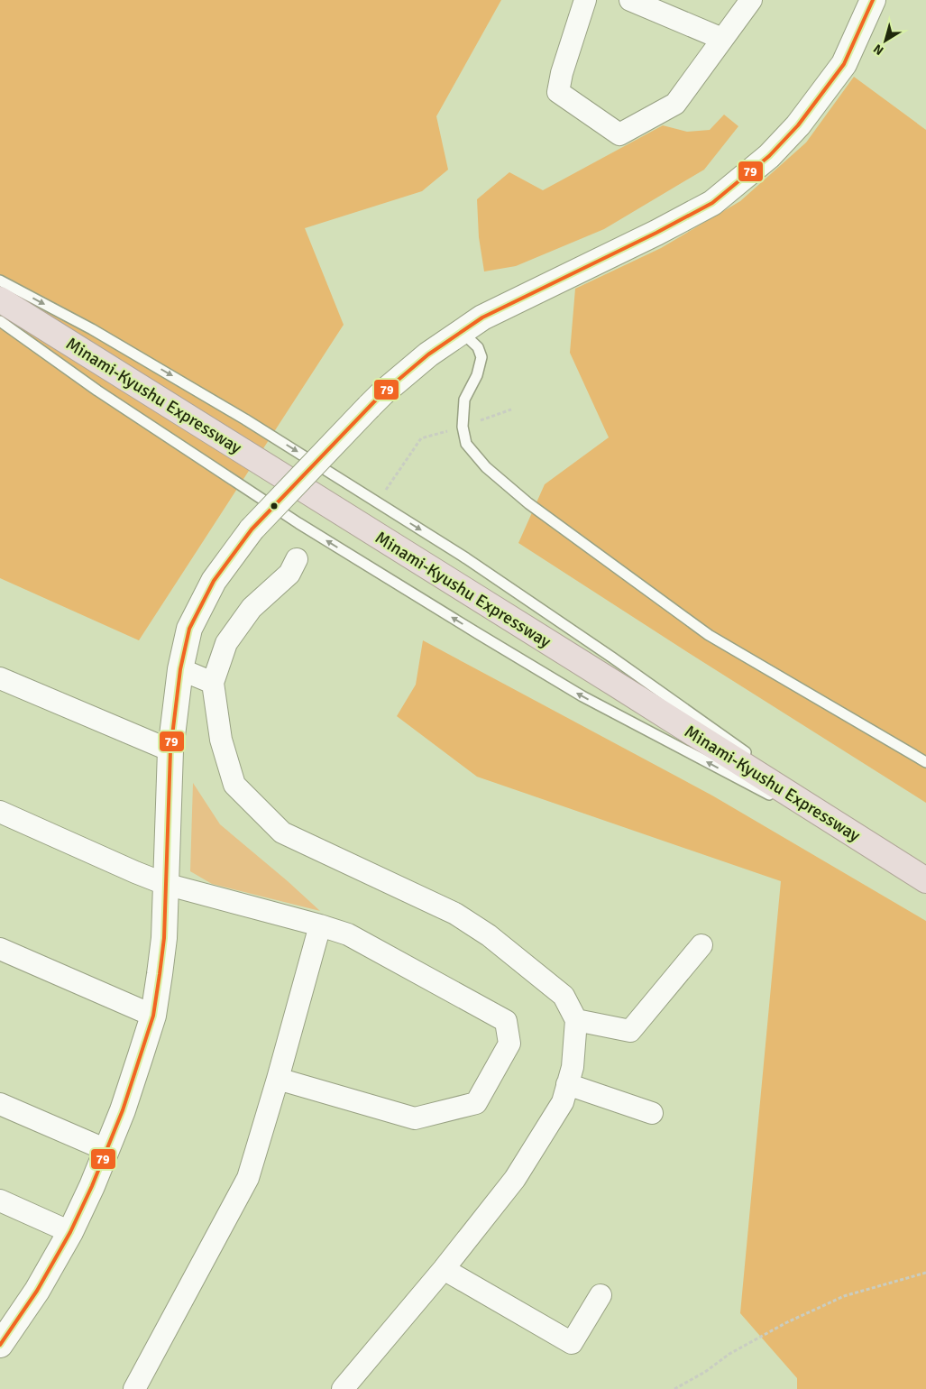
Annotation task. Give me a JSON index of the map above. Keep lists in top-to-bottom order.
{
  "streets": {
    "highway": ["Minami-Kyushu Expressway"]
  },
  "lines": ["transit line 79"],
  "north": "bottom left"
}
